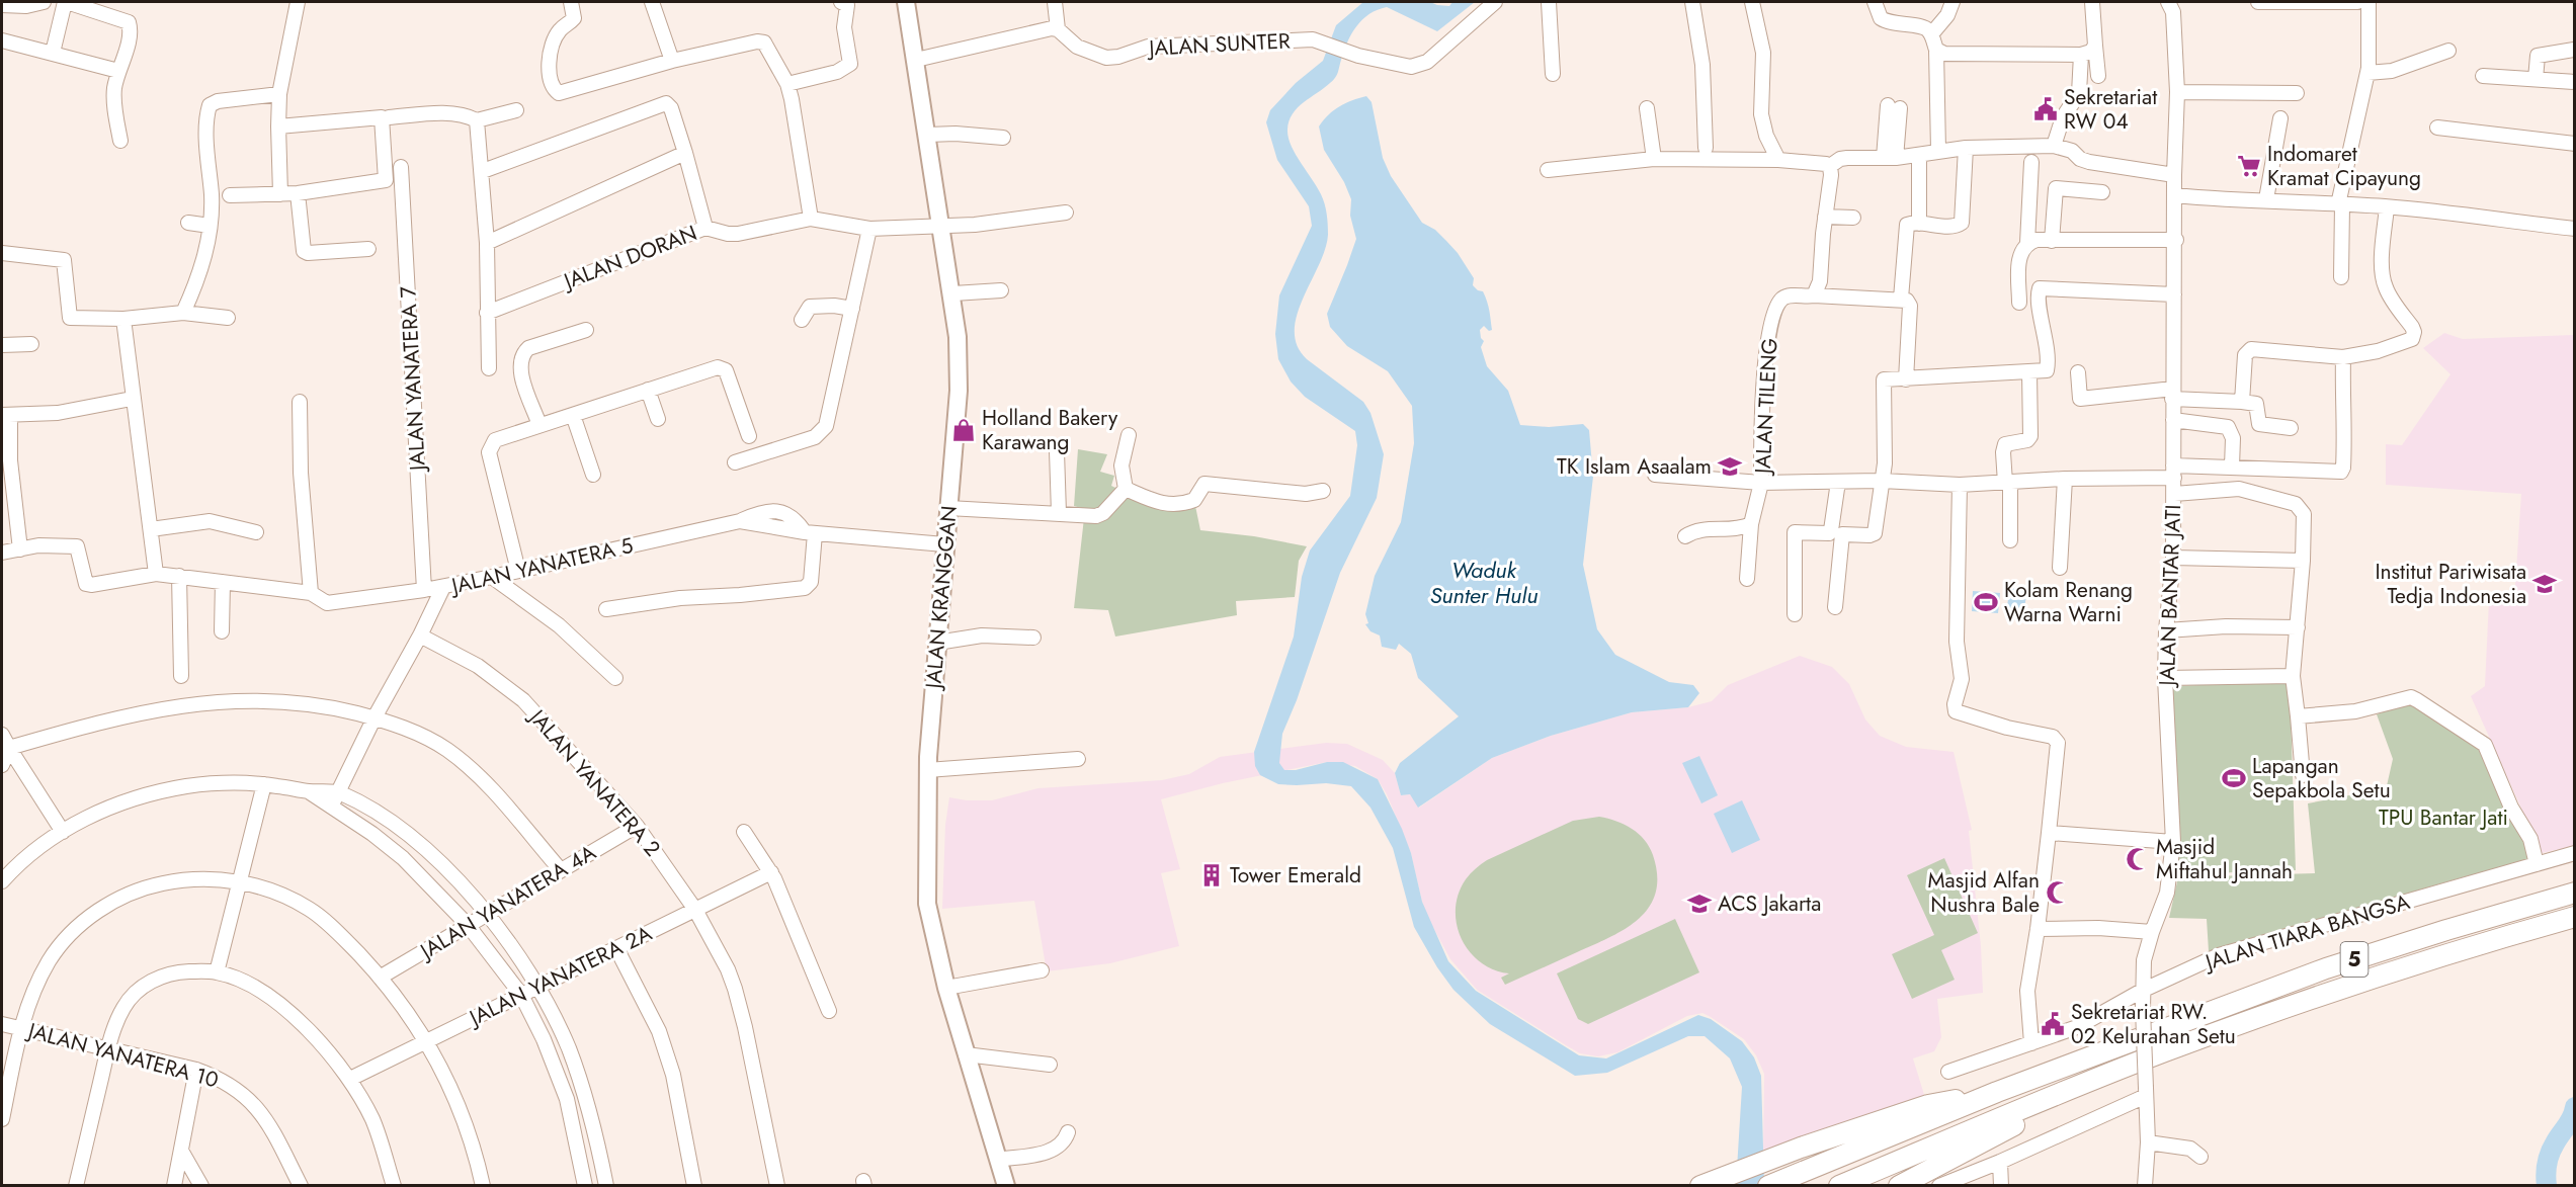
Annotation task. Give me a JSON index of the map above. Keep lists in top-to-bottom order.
{
  "streets": {
    "highway": ["5"],
    "main road": ["JALAN KRANGGAN"],
    "street": [
      "JALAN SUNTER",
      "JALAN DORAN",
      "JALAN YANATERA 7",
      "JALAN TILENG",
      "JALAN YANATERA 5",
      "JALAN BANTAR JATI",
      "JALAN YANATERA 2",
      "JALAN YANATERA 4A",
      "JALAN TIARA BANGSA",
      "JALAN YANATERA 2A",
      "JALAN YANATERA 10"
    ]
  },
  "crossings": [
    ["JALAN DORAN", "JALAN KRANGGAN"],
    ["JALAN TILENG", "JALAN BANTAR JATI"],
    ["JALAN YANATERA 5", "JALAN YANATERA 2"],
    ["JALAN BANTAR JATI", "JALAN TIARA BANGSA"],
    ["JALAN YANATERA 2", "JALAN YANATERA 4A"],
    ["JALAN YANATERA 2", "JALAN YANATERA 2A"]
  ],
  "water": ["Waduk Sunter Hulu"],
  "parks": ["TPU Bantar Jati"],
  "places": {
    "public building": ["Sekretariat RW 04", "Sekretariat RW. 02 Kelurahan Setu"],
    "supermarket": ["Indomaret Kramat Cipayung"],
    "shop": ["Holland Bakery Karawang"],
    "school or university": ["TK Islam Asaalam", "Institut Pariwisata Tedja Indonesia", "ACS Jakarta"],
    "sports": ["Kolam Renang Warna Warni", "Lapangan Sepakbola Setu"],
    "mosque": ["Masjid Miftahul Jannah", "Masjid Alfan Nushra Bale"],
    "building": ["Tower Emerald"]
  }
}
